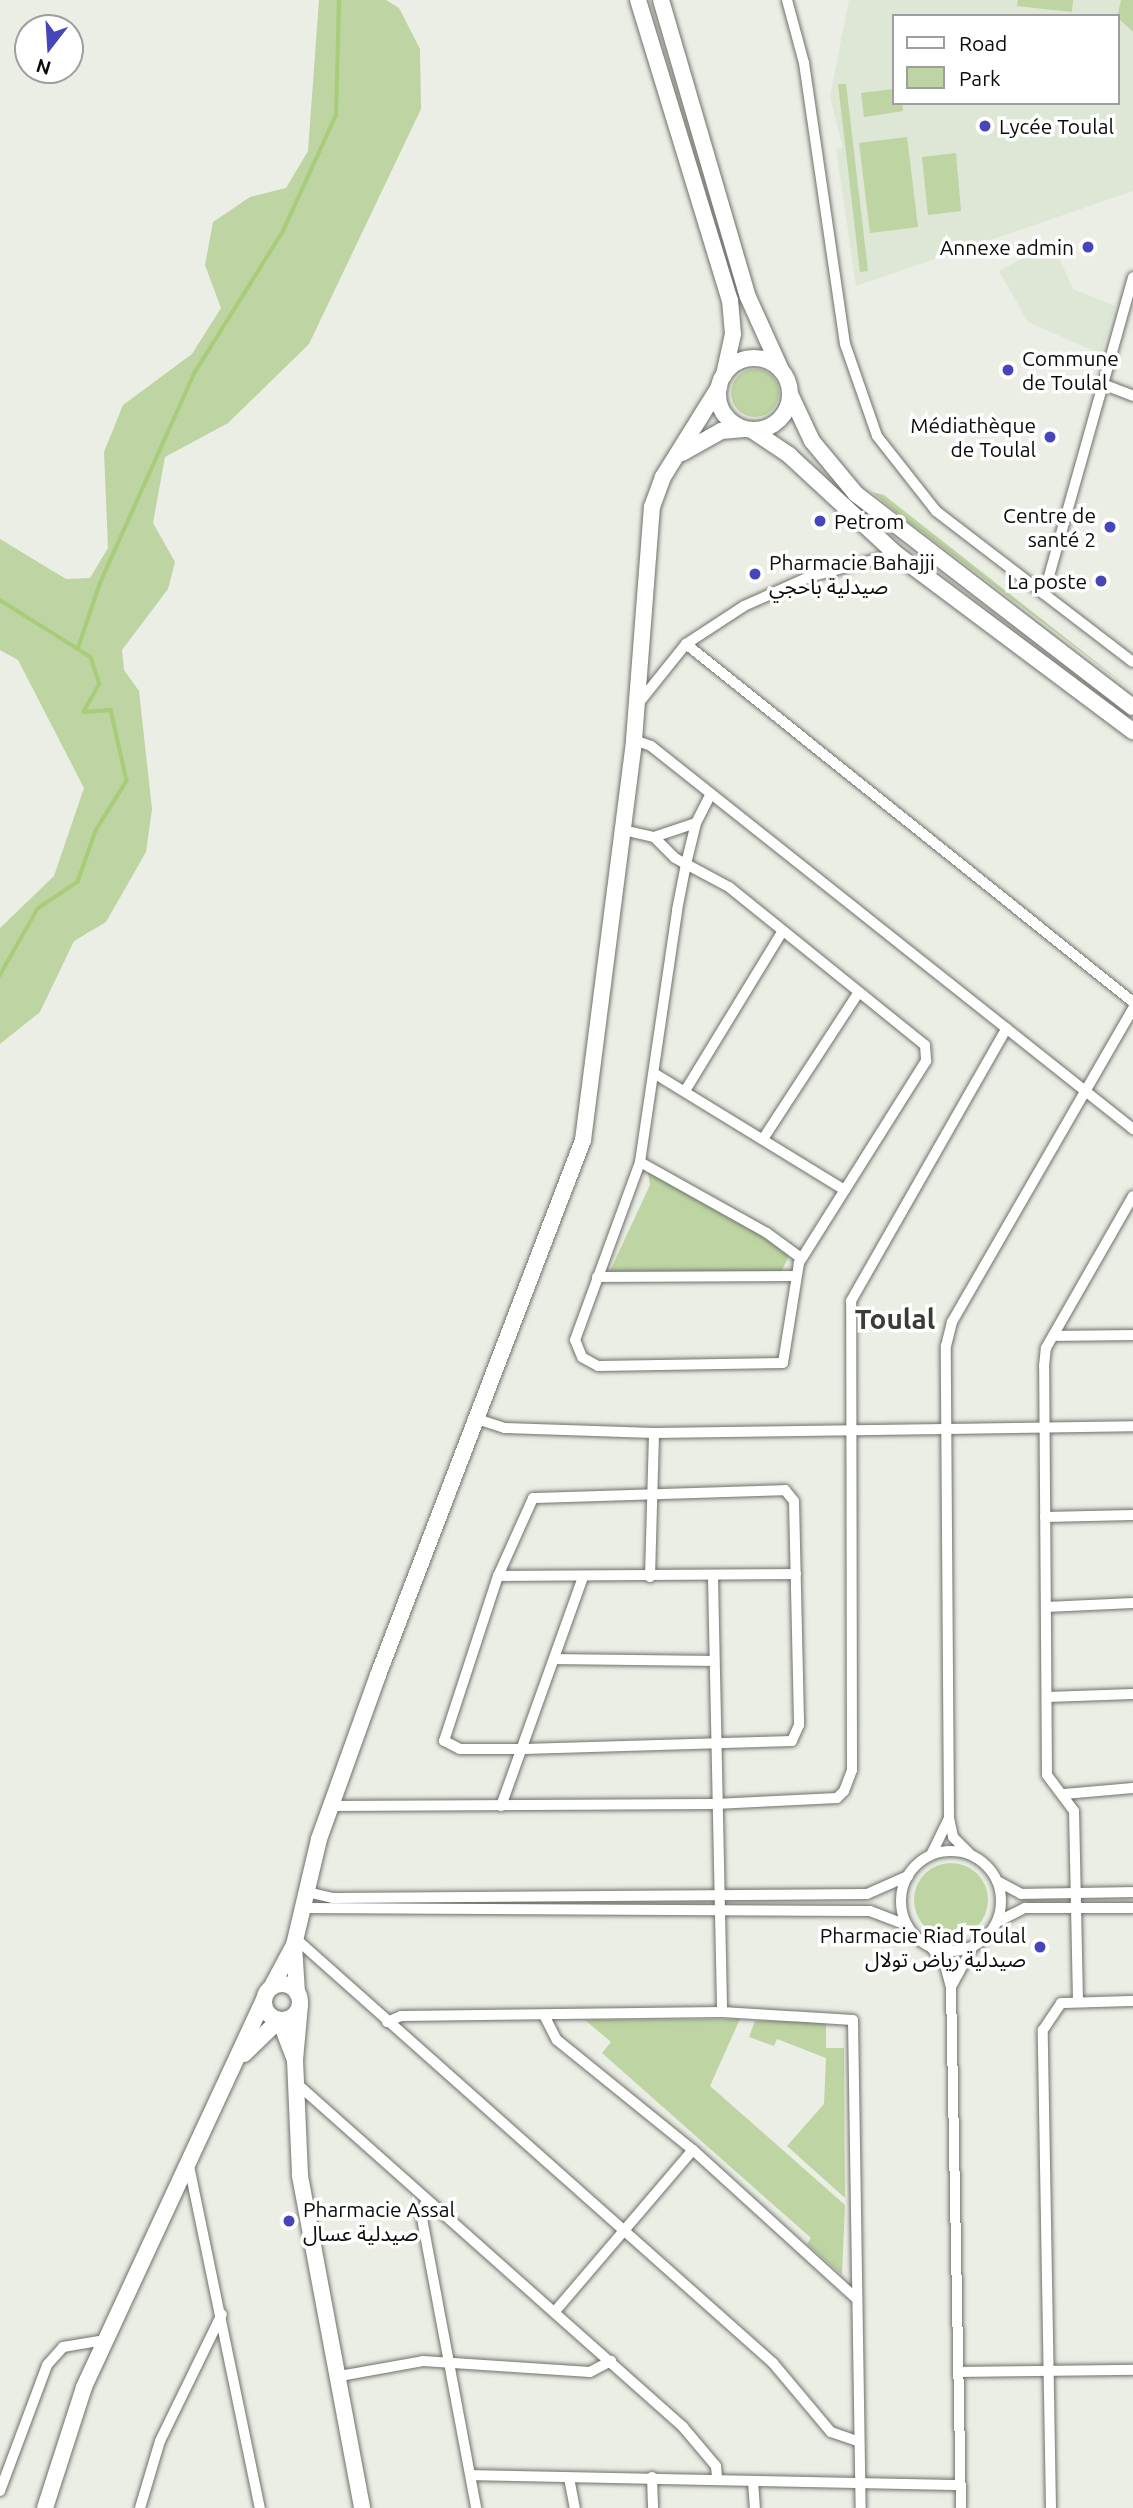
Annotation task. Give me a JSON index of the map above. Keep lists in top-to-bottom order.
{
  "districts": ["Toulal"],
  "places": [
    "Lycée Toulal",
    "Annexe admin",
    "Commune de Toulal",
    "Médiathèque de Toulal",
    "Petrom",
    "Centre de santé 2",
    "Pharmacie Bahajji صيدلية باحجي",
    "La poste",
    "Pharmacie Riad Toulal صيدلية رياض تولال",
    "Pharmacie Assal صيدلية عسال"
  ],
  "legend": ["Road", "Park"],
  "north": "bottom"
}
